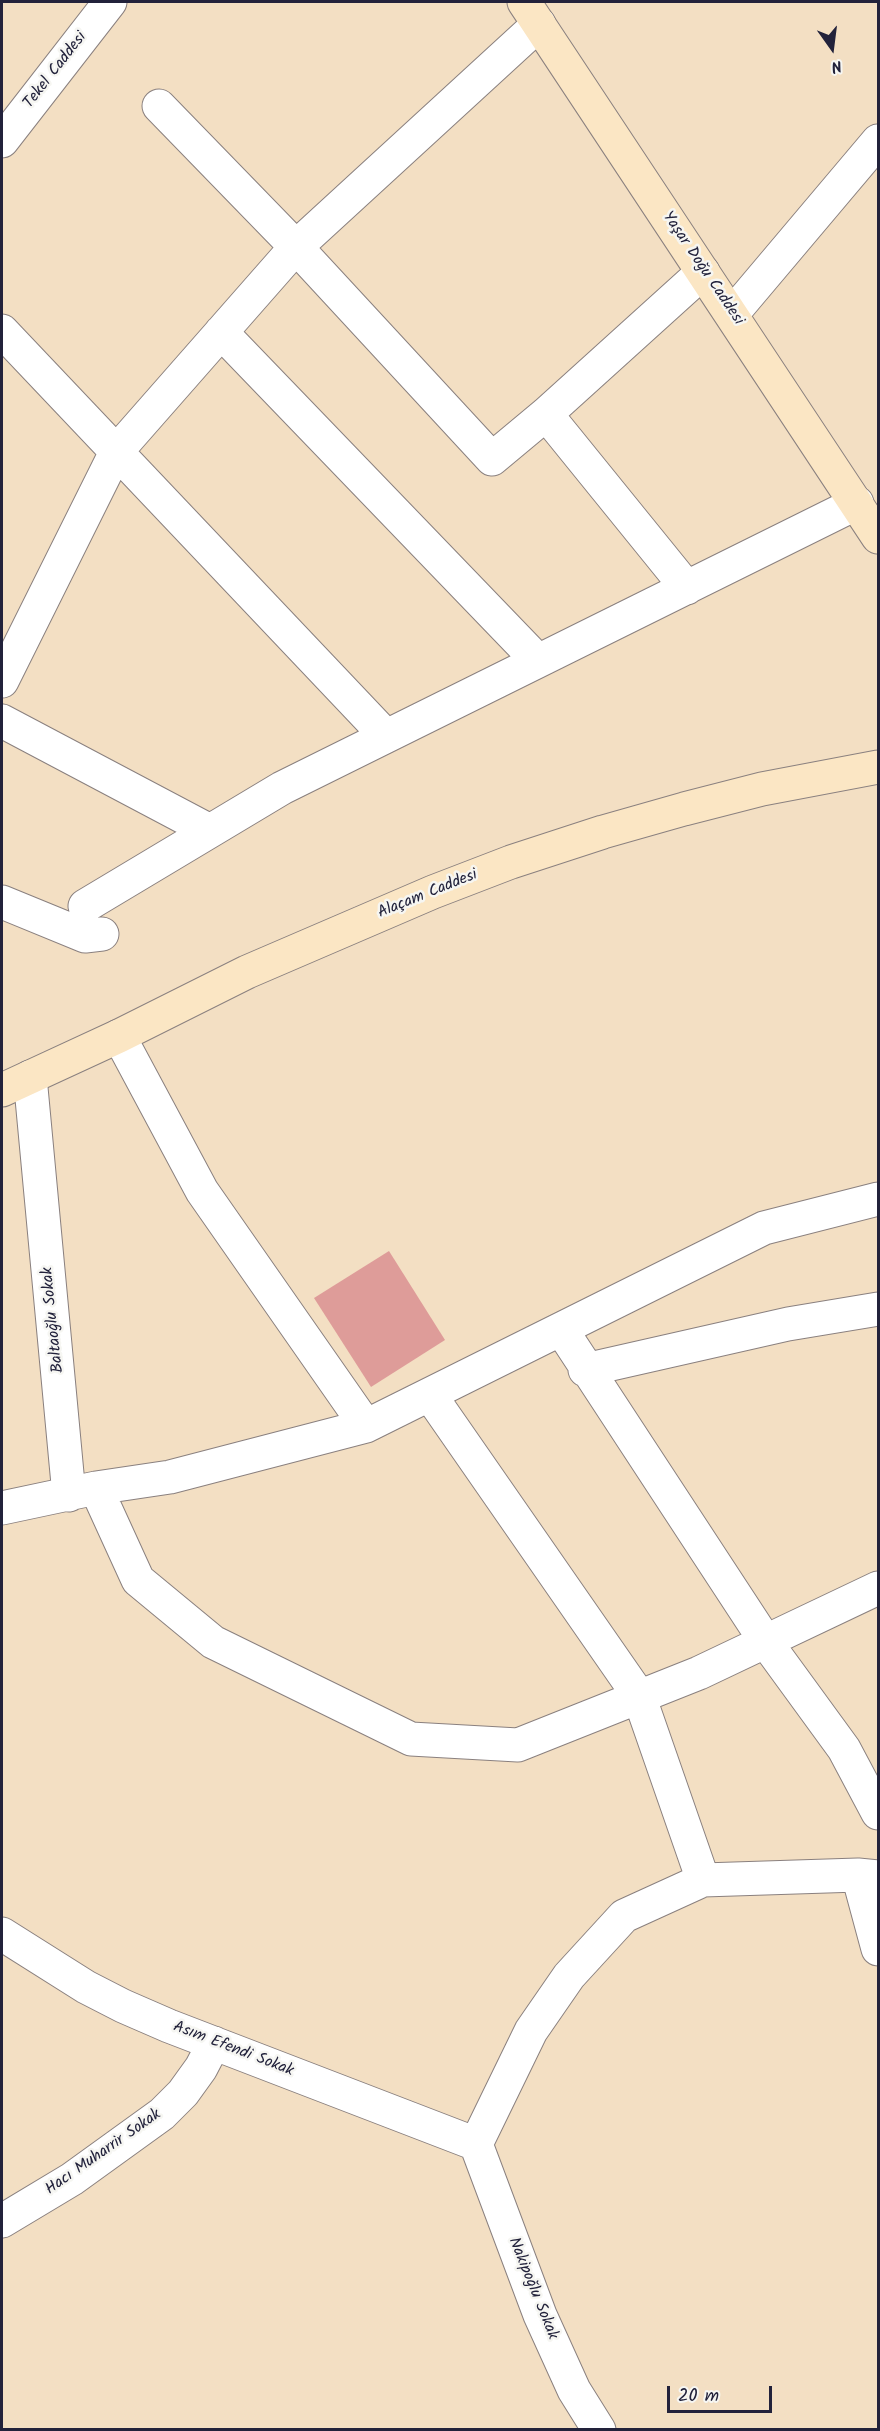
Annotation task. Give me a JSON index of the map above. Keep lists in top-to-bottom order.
{
  "streets": {
    "main road": ["Yaşar Doğu Caddesi", "Alaçam Caddesi"],
    "street": [
      "Tekel Caddesi",
      "Baltaoğlu Sokak",
      "Asım Efendi Sokak",
      "Hacı Muharrir Sokak",
      "Nakipoğlu Sokak"
    ]
  },
  "crossings": [
    ["Alaçam Caddesi", "Baltaoğlu Sokak"],
    ["Asım Efendi Sokak", "Hacı Muharrir Sokak"],
    ["Asım Efendi Sokak", "Nakipoğlu Sokak"]
  ],
  "scale_bar": "20 m",
  "north": "bottom"
}
